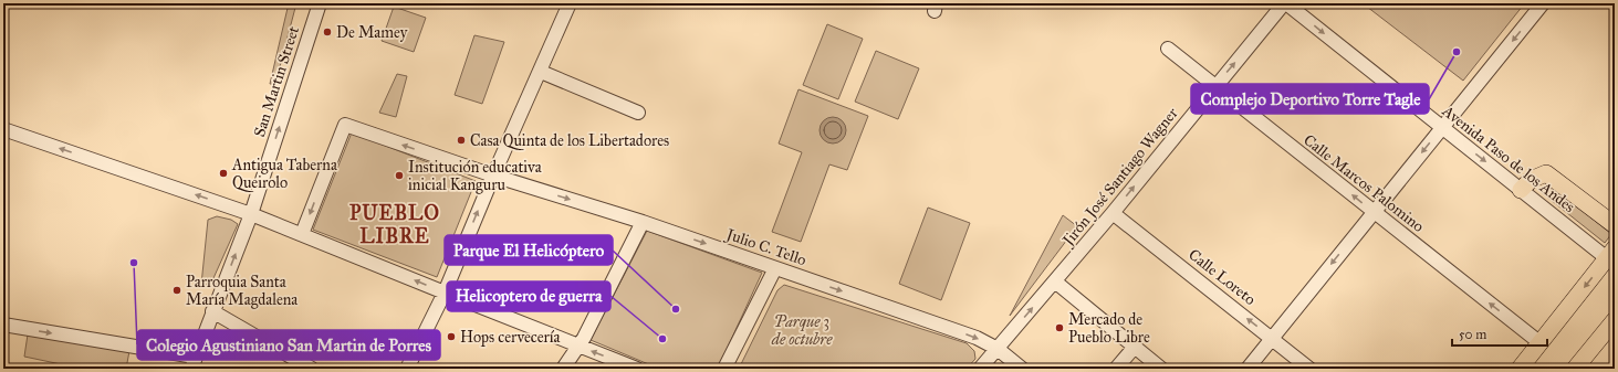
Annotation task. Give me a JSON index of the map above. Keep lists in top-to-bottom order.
{
  "streets": {
    "street": [
      "San Martin Street",
      "Avenida Paso de los Andes",
      "Jirón José Santiago Wagner",
      "Calle Marcos Palomino",
      "Julio C. Tello",
      "Calle Loreto"
    ]
  },
  "crossings": [
    ["Avenida Paso de los Andes", "Jirón José Santiago Wagner"],
    ["Jirón José Santiago Wagner", "Calle Marcos Palomino"],
    ["Jirón José Santiago Wagner", "Julio C. Tello"],
    ["Jirón José Santiago Wagner", "Calle Loreto"]
  ],
  "one_way": [
    "San Martin Street",
    "Avenida Paso de los Andes",
    "Jirón José Santiago Wagner",
    "Calle Marcos Palomino"
  ],
  "districts": ["PUEBLO LIBRE"],
  "parks": ["Parque 3 de octubre"],
  "places": [
    "De Mamey",
    "Complejo Deportivo Torre Tagle",
    "Casa Quinta de los Libertadores",
    "Antigua Taberna Queirolo",
    "Institución educativa inicial Kanguru",
    "Colegio Agustiniano San Martin de Porres",
    "Parroquia Santa María Magdalena",
    "Parque El Helicóptero",
    "Mercado de Pueblo Libre",
    "Hops cervecería",
    "Helicoptero de guerra"
  ],
  "scale_bar": "50 m"
}
